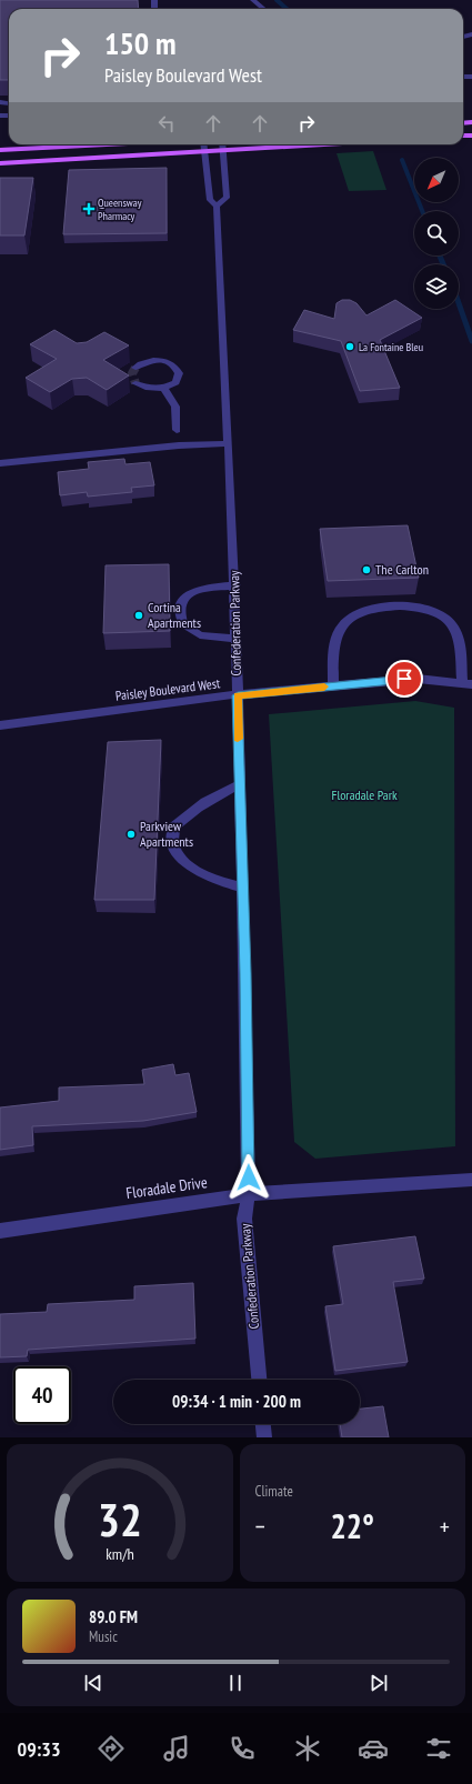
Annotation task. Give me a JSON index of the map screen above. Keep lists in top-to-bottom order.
{
  "streets": {
    "street": ["Confederation Parkway", "Paisley Boulevard West", "Floradale Drive"]
  },
  "crossings": [
    ["Confederation Parkway", "Paisley Boulevard West"],
    ["Confederation Parkway", "Floradale Drive"]
  ],
  "parks": ["Floradale Park"],
  "places": {
    "health": ["Queensway Pharmacy"],
    "other": [
      "La Fontaine Bleu",
      "The Carlton",
      "Cortina Apartments",
      "Parkview Apartments"
    ]
  },
  "north": "bottom left",
  "page": {
    "turn": ["150 m", "Paisley Boulevard West"],
    "limit": "40",
    "trip": "09:34 · 1 min · 200 m",
    "tile": "Climate",
    "heat": ["−", "22°", "+"],
    "song": ["89.0 FM", "Music"],
    "tabs": "09:33",
    "gauge": ["32", "km/h"]
  }
}
